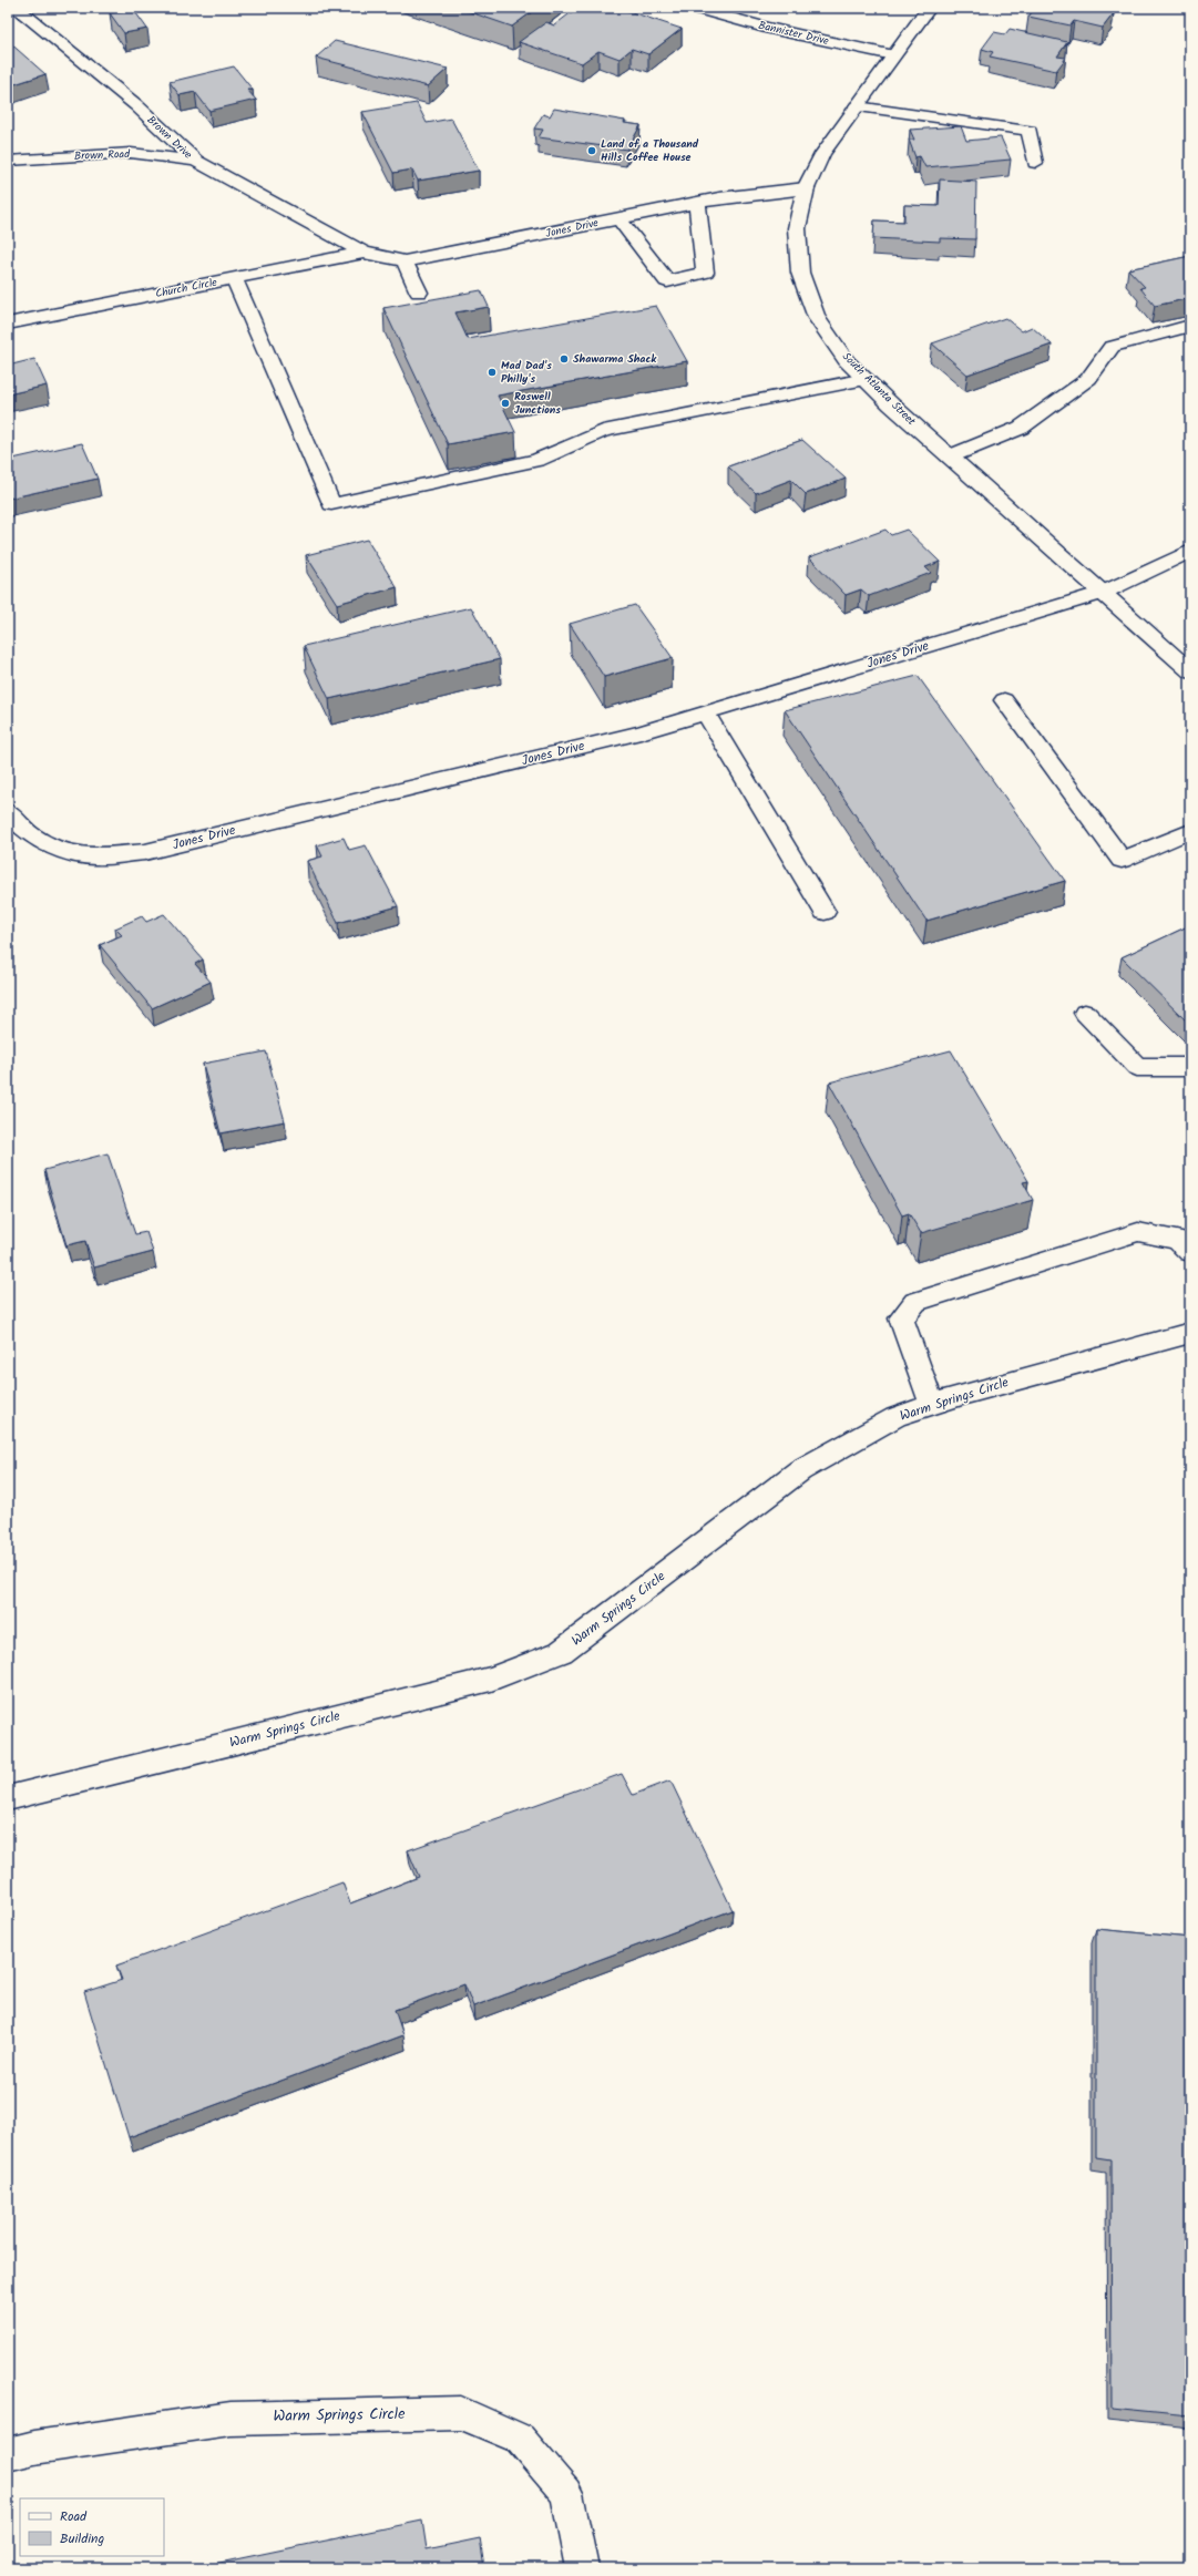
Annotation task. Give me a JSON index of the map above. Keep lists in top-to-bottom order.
{
  "streets": {
    "street": [
      "Bannister Drive",
      "Brown Drive",
      "Brown Road",
      "Jones Drive",
      "Church Circle",
      "South Atlanta Street",
      "Warm Springs Circle"
    ]
  },
  "crossings": [
    ["Bannister Drive", "South Atlanta Street"],
    ["Brown Drive", "Brown Road"],
    ["Brown Drive", "Jones Drive"],
    ["Jones Drive", "Church Circle"],
    ["Jones Drive", "South Atlanta Street"]
  ],
  "places": [
    "Land of a Thousand Hills Coffee House",
    "Shawarma Shack",
    "Mad Dad's Philly's",
    "Roswell Junctions"
  ],
  "legend": ["Road", "Building"]
}
